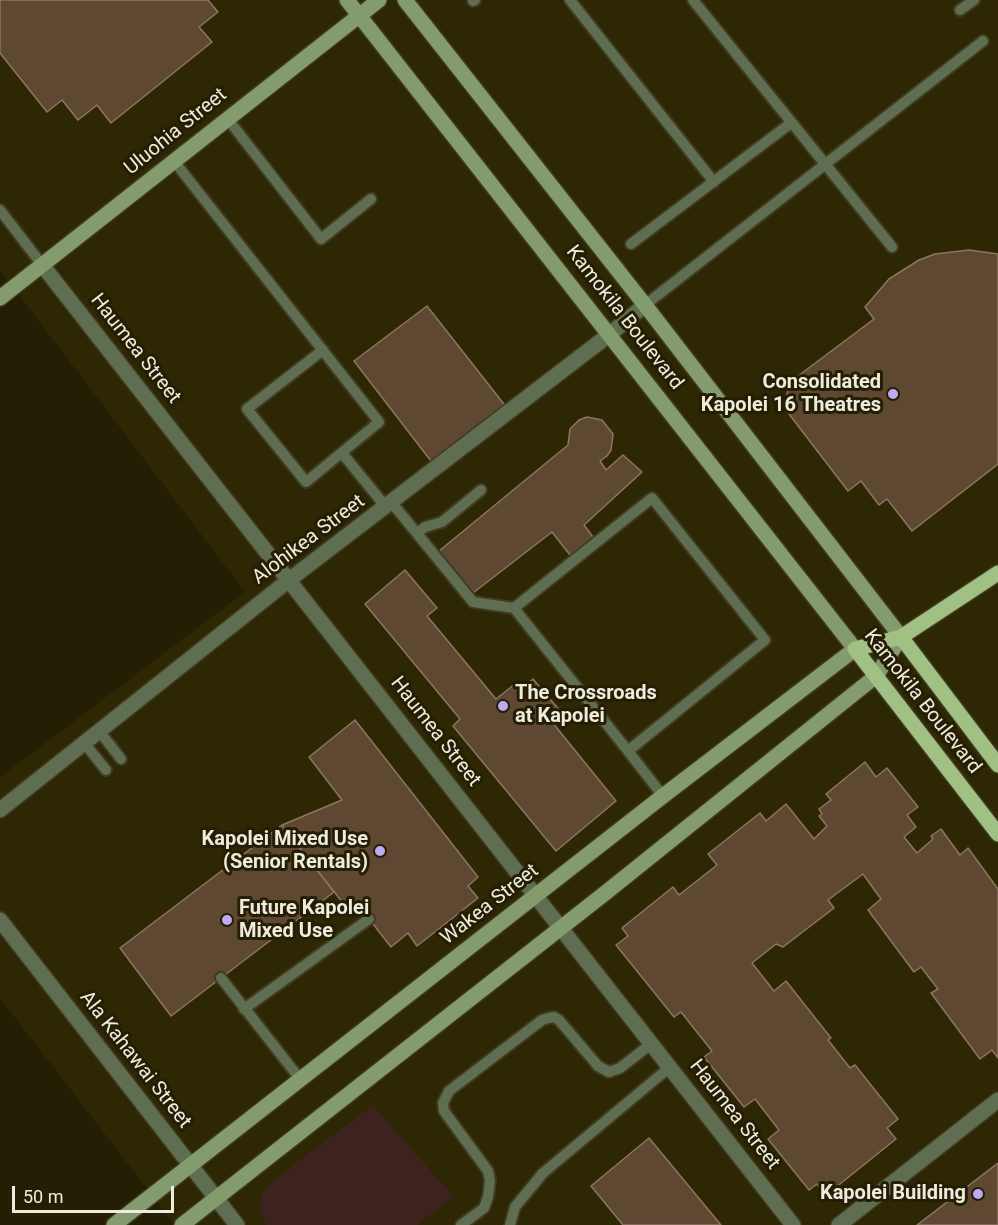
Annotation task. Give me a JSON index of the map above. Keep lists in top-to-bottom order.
{
  "streets": {
    "main road": ["Kamokila Boulevard", "Wakea Street"],
    "street": [
      "Uluohia Street",
      "Haumea Street",
      "Alohikea Street",
      "Ala Kahawai Street"
    ]
  },
  "crossings": [
    ["Uluohia Street", "Kamokila Boulevard"],
    ["Uluohia Street", "Haumea Street"],
    ["Kamokila Boulevard", "Alohikea Street"],
    ["Kamokila Boulevard", "Wakea Street"],
    ["Haumea Street", "Alohikea Street"],
    ["Haumea Street", "Wakea Street"],
    ["Wakea Street", "Ala Kahawai Street"]
  ],
  "places": [
    "Consolidated Kapolei 16 Theatres",
    "The Crossroads at Kapolei",
    "Kapolei Mixed Use (Senior Rentals)",
    "Future Kapolei Mixed Use",
    "Kapolei Building"
  ],
  "scale_bar": "50 m"
}
